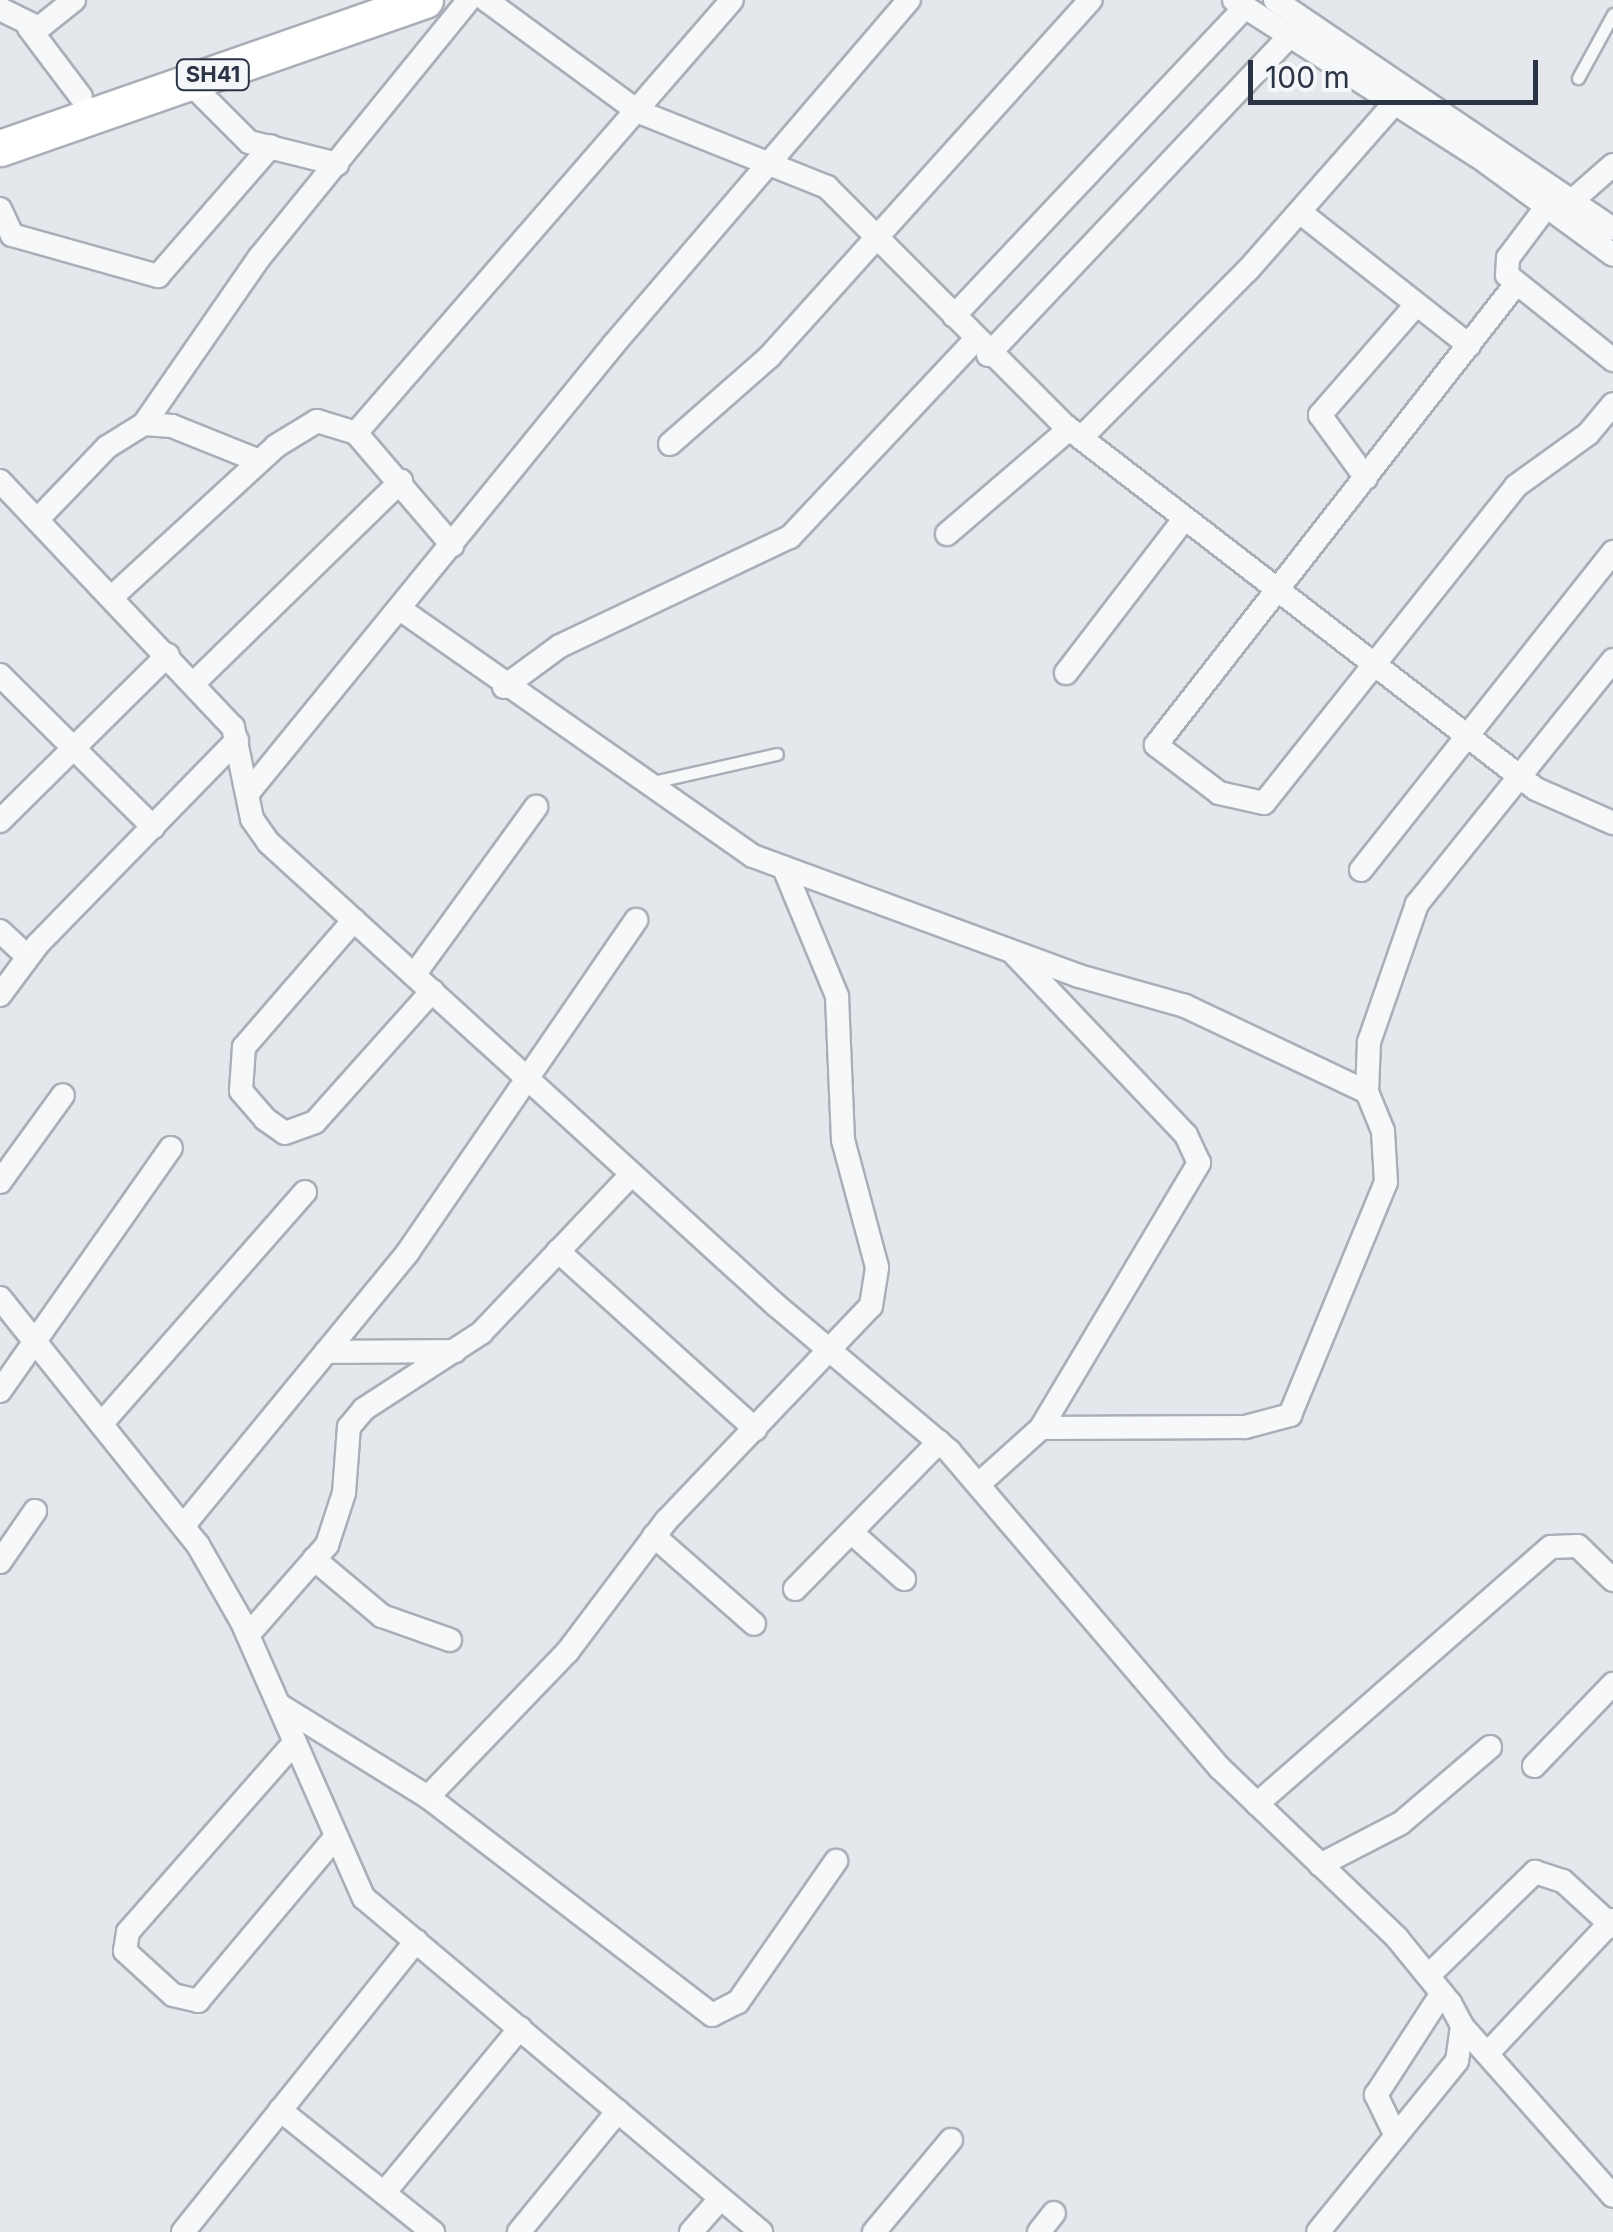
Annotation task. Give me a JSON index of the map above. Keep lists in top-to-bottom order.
{
  "streets": {
    "main road": ["SH41"]
  },
  "scale_bar": "100 m"
}
